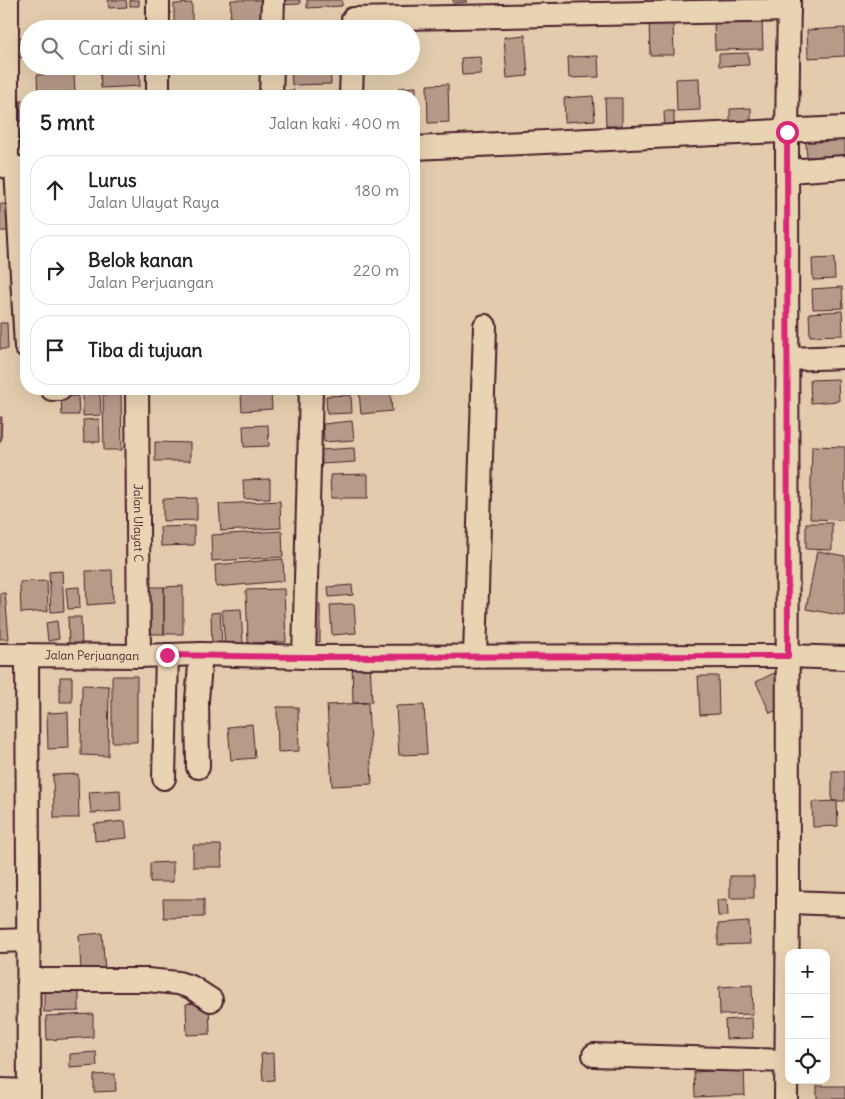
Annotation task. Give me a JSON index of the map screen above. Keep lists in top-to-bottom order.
{
  "streets": {
    "street": ["Jalan Ulayat C", "Jalan Perjuangan"]
  },
  "crossings": [
    ["Jalan Ulayat C", "Jalan Perjuangan"]
  ],
  "page": {
    "search": "Cari di sini",
    "heading": ["5 mnt", "Jalan kaki · 400 m"],
    "list": [
      ["Lurus", "Jalan Ulayat Raya", "180 m"],
      ["Belok kanan", "Jalan Perjuangan", "220 m"],
      "Tiba di tujuan"
    ],
    "map_buttons": ["+", "−"]
  }
}
